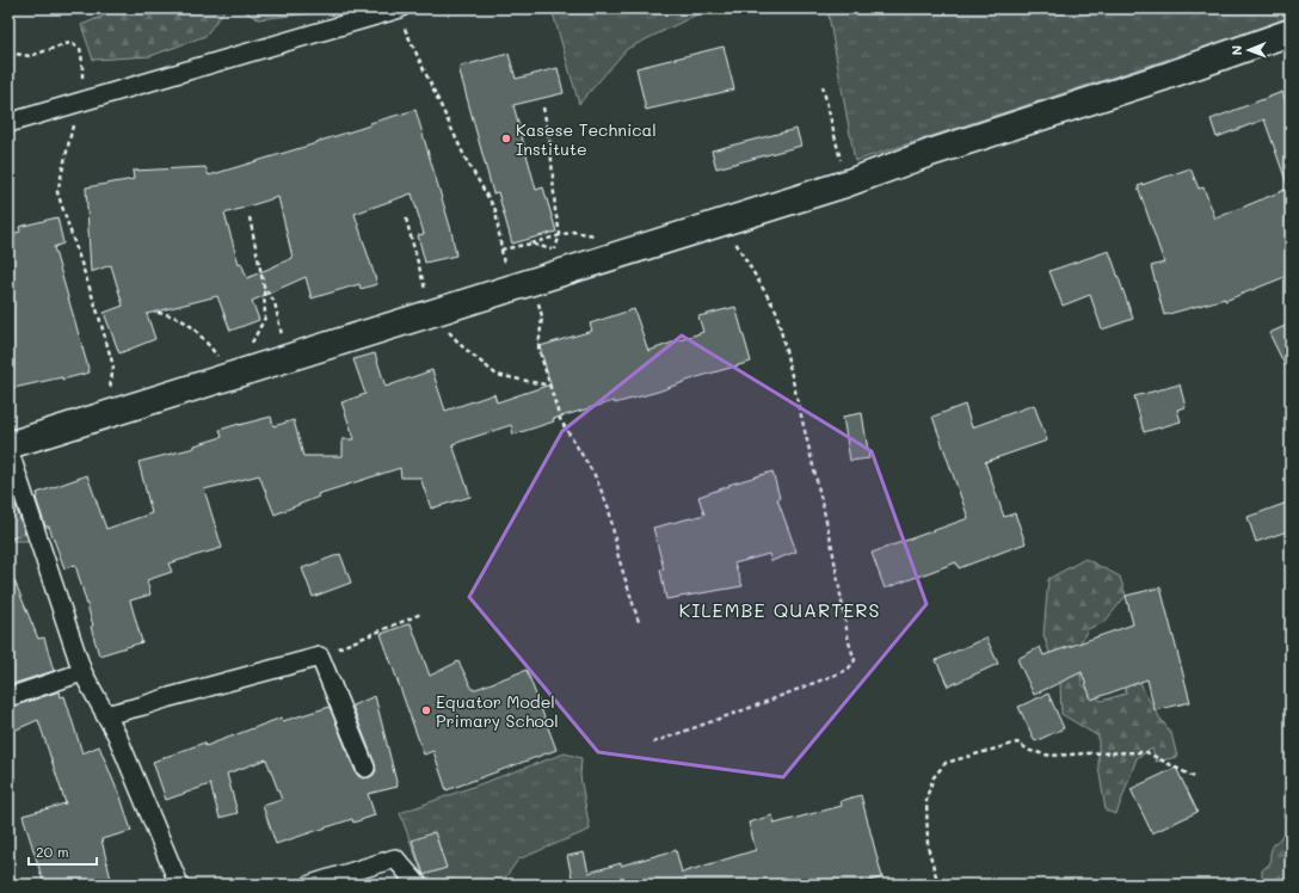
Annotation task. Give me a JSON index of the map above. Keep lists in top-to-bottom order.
{
  "districts": ["KILEMBE QUARTERS"],
  "places": ["Kasese Technical Institute", "Equator Model Primary School"],
  "scale_bar": "20 m",
  "north": "left"
}
